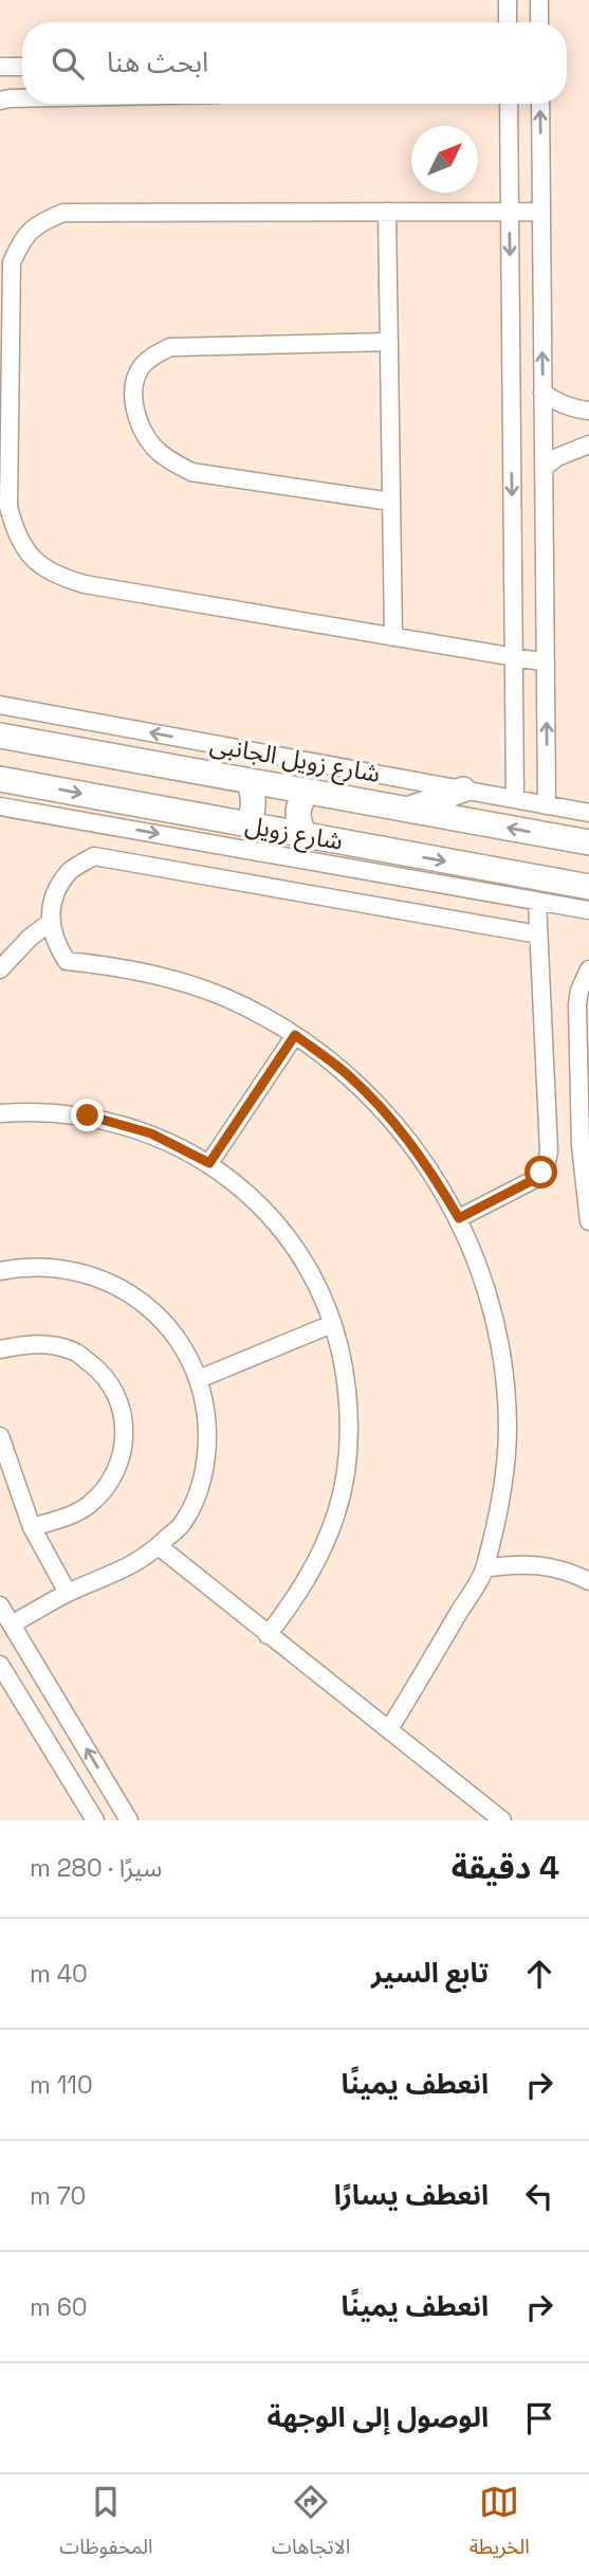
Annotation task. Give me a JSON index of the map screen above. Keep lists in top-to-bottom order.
{
  "streets": {
    "main road": ["شارع زويل"],
    "street": ["شارع زويل الجانبى"]
  },
  "north": "top right",
  "page": {
    "search": "ابحث هنا",
    "heading": ["4 دقيقة", "سيرًا · 280 m"],
    "list": [
      ["تابع السير", "40 m"],
      ["انعطف يمينًا", "110 m"],
      ["انعطف يسارًا", "70 m"],
      ["انعطف يمينًا", "60 m"],
      "الوصول إلى الوجهة"
    ],
    "nav": ["الخريطة", "الاتجاهات", "المحفوظات"]
  }
}
